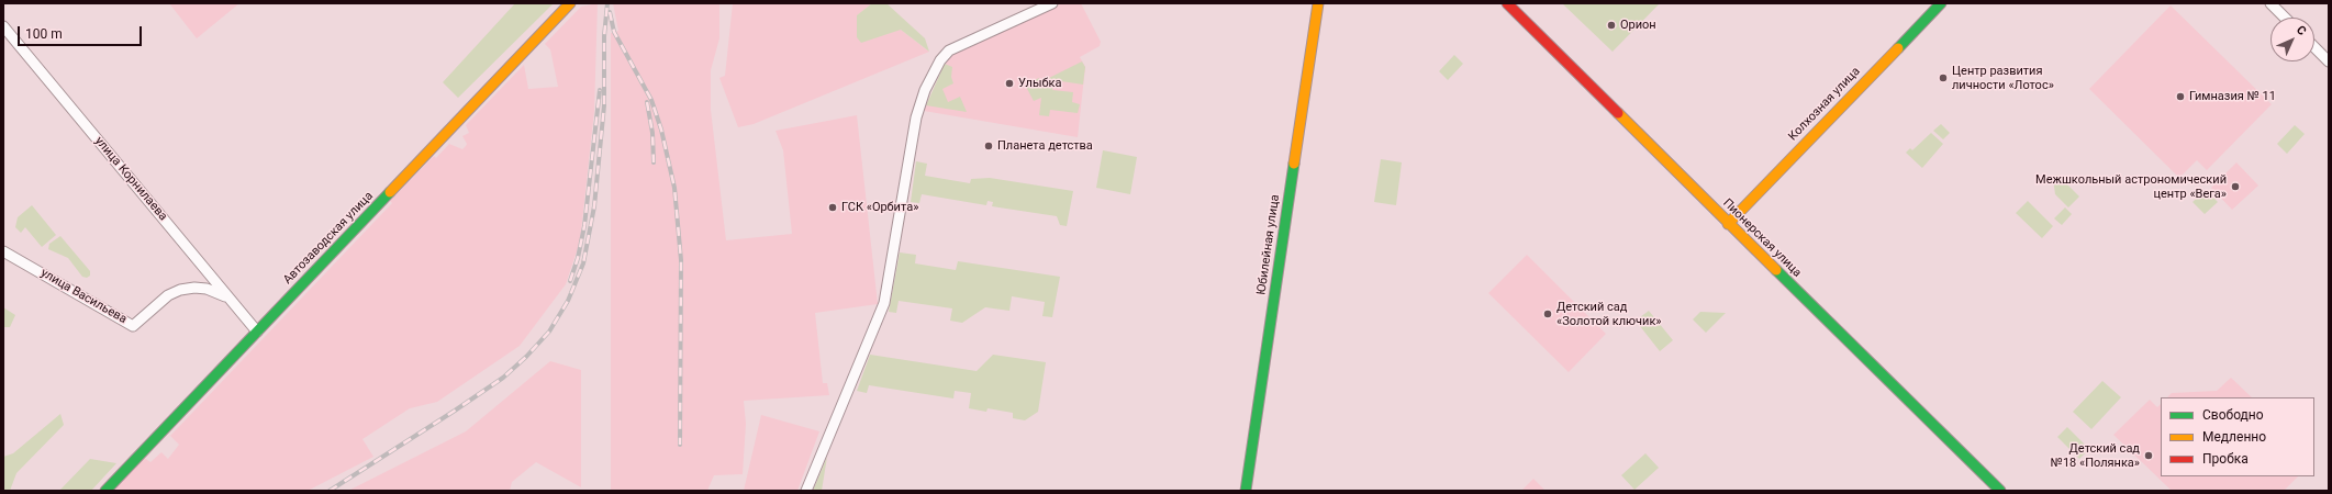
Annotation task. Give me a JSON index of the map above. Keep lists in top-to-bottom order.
{
  "streets": {
    "street": [
      "Колхозная улица",
      "улица Корнилаева",
      "Автозаводская улица",
      "Пионерская улица",
      "Юбилейная улица",
      "улица Васильева"
    ]
  },
  "crossings": [
    ["Колхозная улица", "Пионерская улица"],
    ["улица Корнилаева", "Автозаводская улица"],
    ["улица Корнилаева", "улица Васильева"]
  ],
  "places": [
    "Орион",
    "Центр развития личности «Лотос»",
    "Улыбка",
    "Гимназия № 11",
    "Планета детства",
    "Межшкольный астрономический центр «Вега»",
    "ГСК «Орбита»",
    "Детский сад «Золотой ключик»",
    "Детский сад №18 «Полянка»"
  ],
  "legend": ["Свободно", "Медленно", "Пробка"],
  "scale_bar": "100 m",
  "north": "top right"
}
